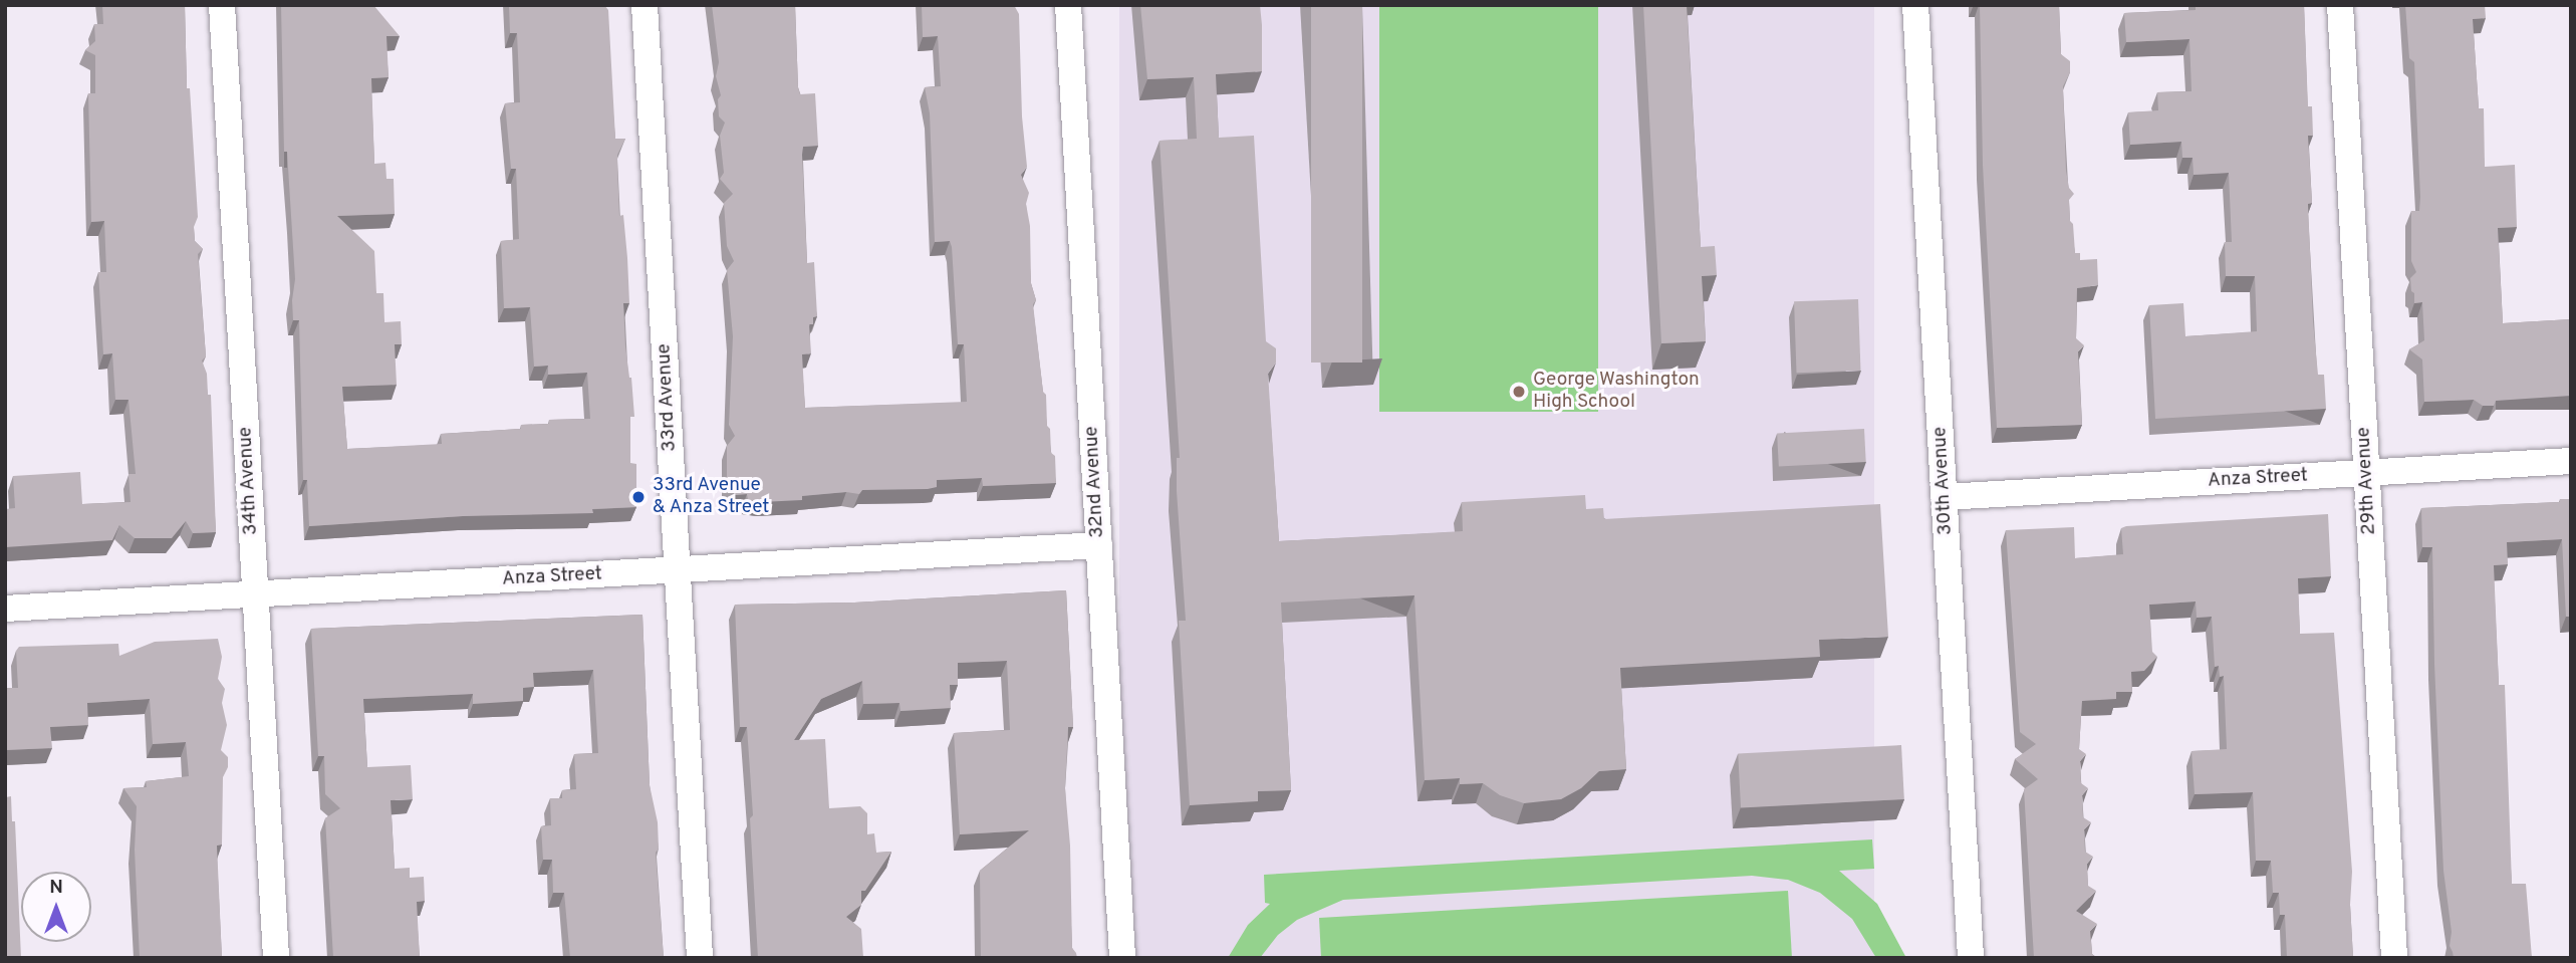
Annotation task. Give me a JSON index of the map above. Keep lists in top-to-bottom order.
{
  "streets": {
    "street": [
      "33rd Avenue",
      "Anza Street",
      "34th Avenue",
      "30th Avenue",
      "29th Avenue",
      "32nd Avenue"
    ]
  },
  "crossings": [
    ["33rd Avenue", "Anza Street"],
    ["Anza Street", "34th Avenue"],
    ["Anza Street", "30th Avenue"],
    ["Anza Street", "29th Avenue"],
    ["Anza Street", "32nd Avenue"]
  ],
  "places": ["George Washington High School", "33rd Avenue & Anza Street"],
  "north": "top"
}
